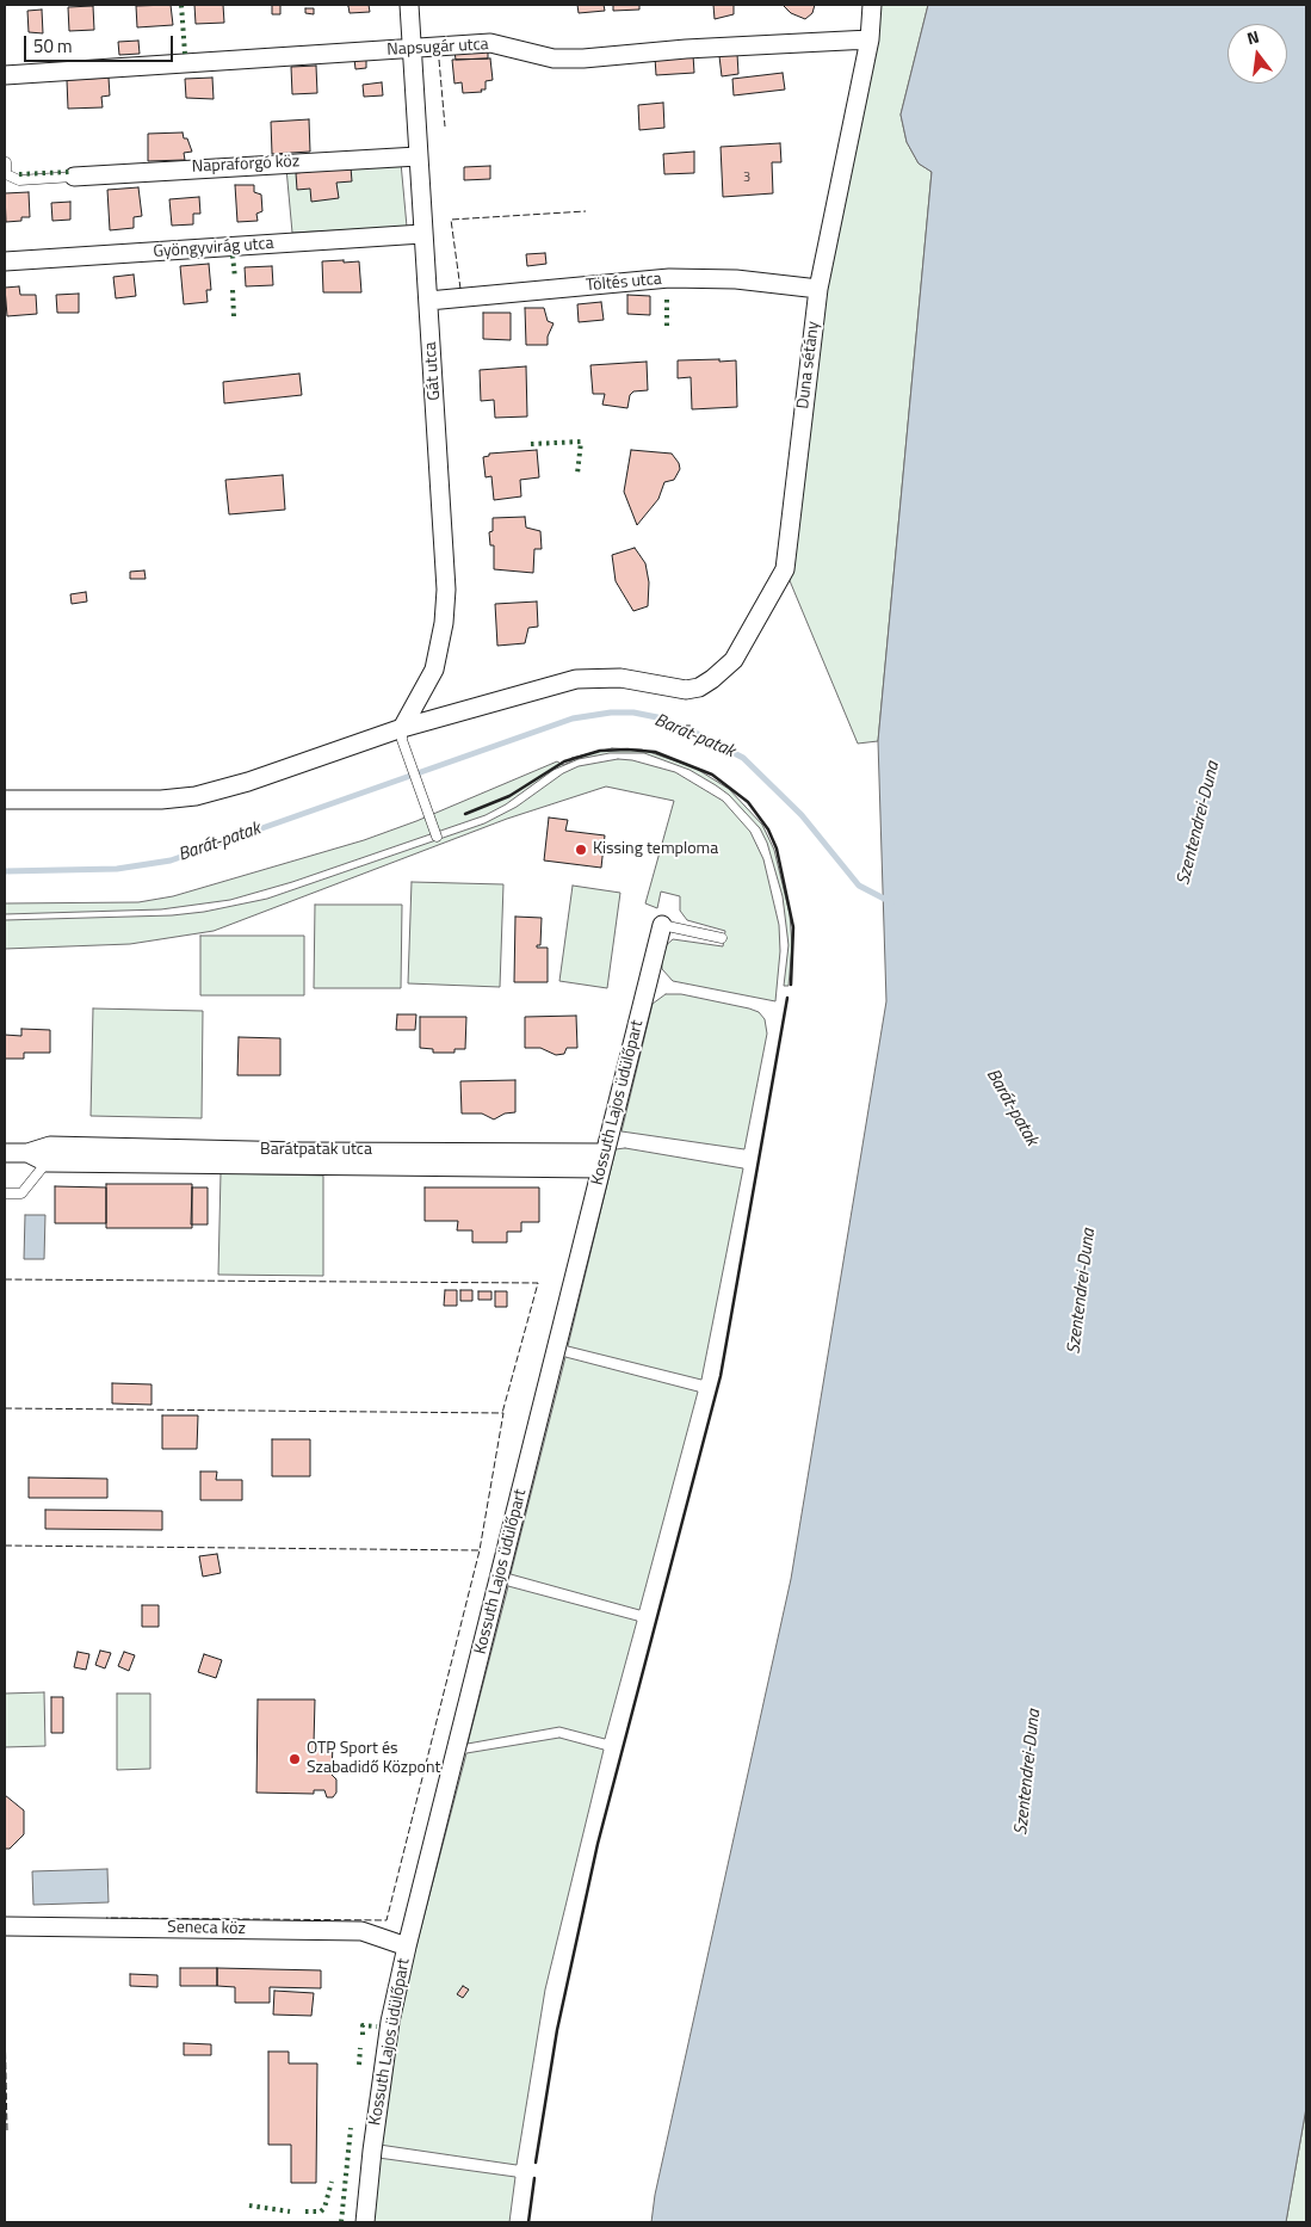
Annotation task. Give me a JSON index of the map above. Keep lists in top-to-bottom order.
{
  "streets": {
    "street": [
      "Napsugár utca",
      "Napraforgó köz",
      "Gyöngyvirág utca",
      "Töltés utca",
      "Duna sétány",
      "Gát utca",
      "Kossuth Lajos üdülőpart",
      "Barátpatak utca",
      "Seneca köz"
    ]
  },
  "crossings": [
    ["Napsugár utca", "Duna sétány"],
    ["Napsugár utca", "Gát utca"],
    ["Napraforgó köz", "Gát utca"],
    ["Gyöngyvirág utca", "Gát utca"],
    ["Töltés utca", "Duna sétány"],
    ["Töltés utca", "Gát utca"],
    ["Duna sétány", "Gát utca"],
    ["Kossuth Lajos üdülőpart", "Barátpatak utca"],
    ["Kossuth Lajos üdülőpart", "Seneca köz"]
  ],
  "water": ["Barát-patak", "Szentendrei-Duna"],
  "places": ["Kissing temploma", "OTP Sport és Szabadidő Központ"],
  "house_numbers": ["3"],
  "scale_bar": "50 m",
  "north": "top"
}
